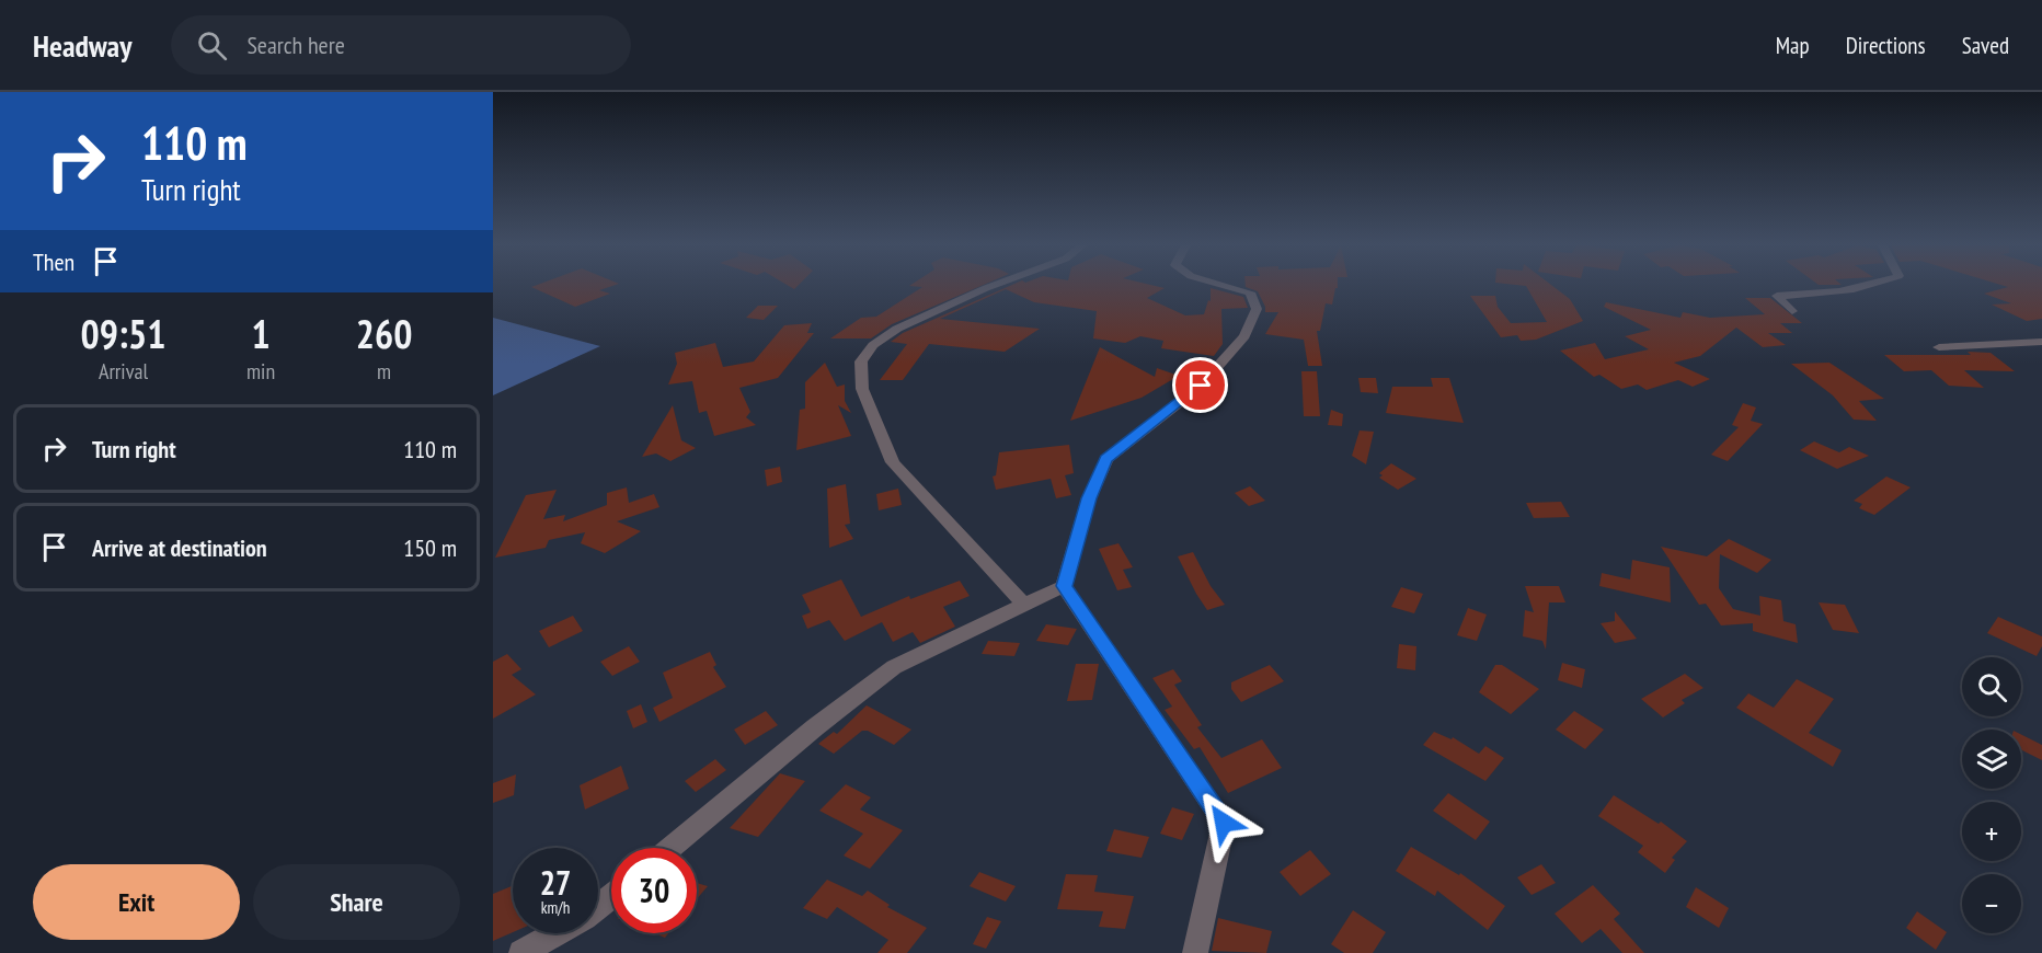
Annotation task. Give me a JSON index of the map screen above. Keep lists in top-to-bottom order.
{
  "page": {
    "header": "Headway",
    "search": "Search here",
    "nav": ["Map", "Directions", "Saved"],
    "turn": ["110 m", "Turn right"],
    "then": "Then",
    "eta": [
      "09:51",
      "Arrival",
      "1",
      "min",
      "260",
      "m"
    ],
    "list": [
      {
        "name": "Turn right",
        "value": "110 m"
      },
      {
        "name": "Arrive at destination",
        "value": "150 m"
      }
    ],
    "map_buttons": ["+", "−"],
    "speed": "27 km/h",
    "limit": "30",
    "buttons": ["Exit", "Share"]
  }
}
